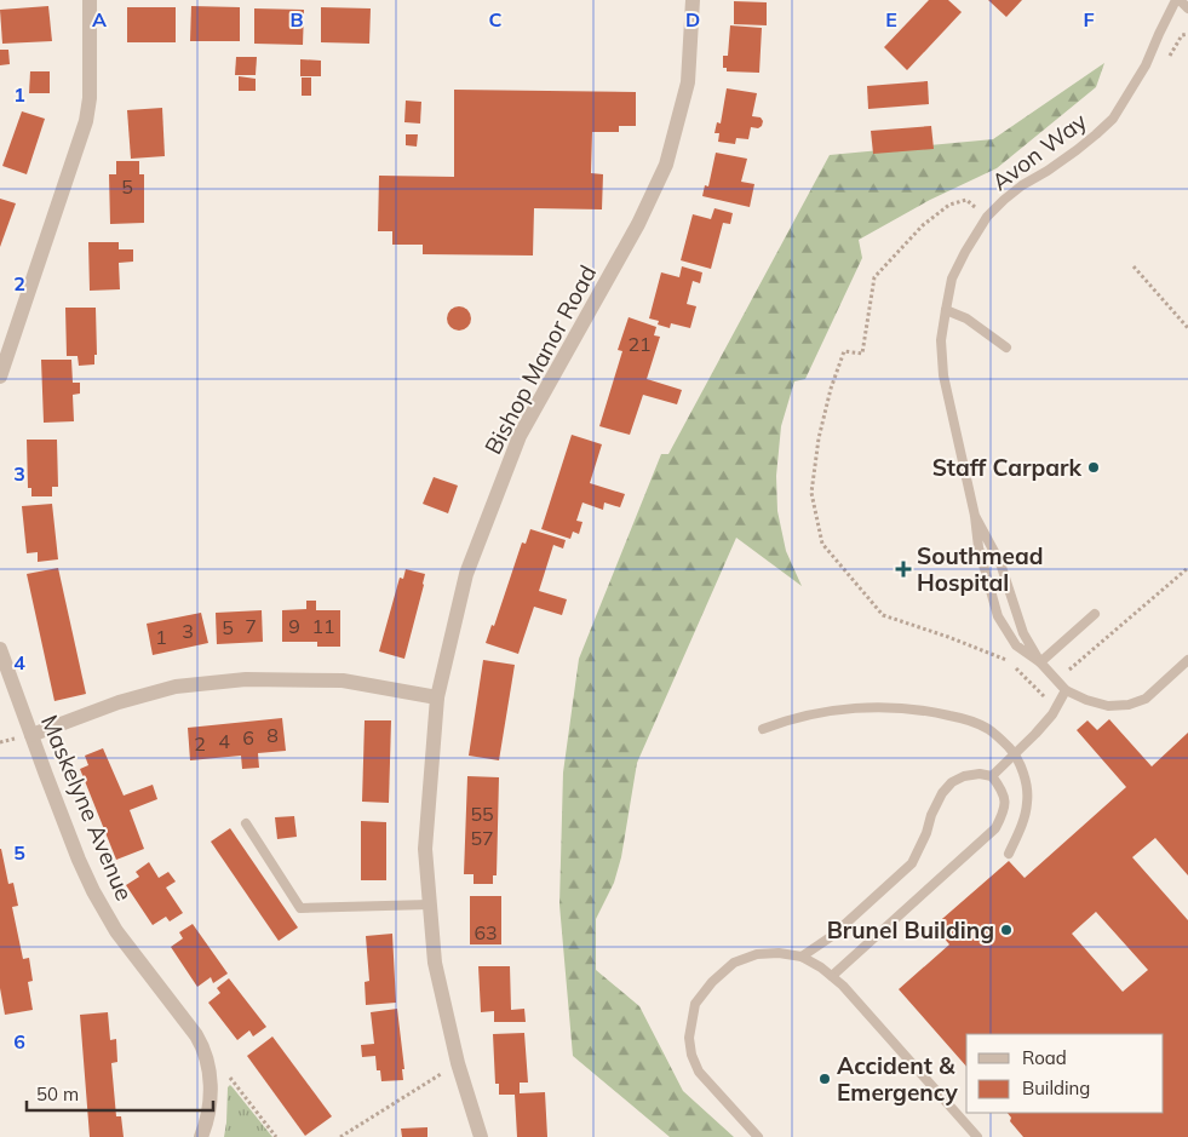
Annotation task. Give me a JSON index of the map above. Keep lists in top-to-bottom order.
{
  "streets": {
    "street": ["Bishop Manor Road", "Maskelyne Avenue"],
    "lane": ["Avon Way"]
  },
  "places": {
    "other": ["Staff Carpark", "Brunel Building", "Accident & Emergency"],
    "health": ["Southmead Hospital"]
  },
  "house_numbers": [
    "5",
    "21",
    "7",
    "9",
    "11",
    "5",
    "3",
    "1",
    "8",
    "6",
    "4",
    "2",
    "55",
    "57",
    "63"
  ],
  "legend": ["Road", "Building"],
  "scale_bar": "50 m",
  "grid": {
    "columns": [
      "A",
      "B",
      "C",
      "D",
      "E",
      "F"
    ],
    "rows": [
      "1",
      "2",
      "3",
      "4",
      "5",
      "6"
    ]
  }
}
